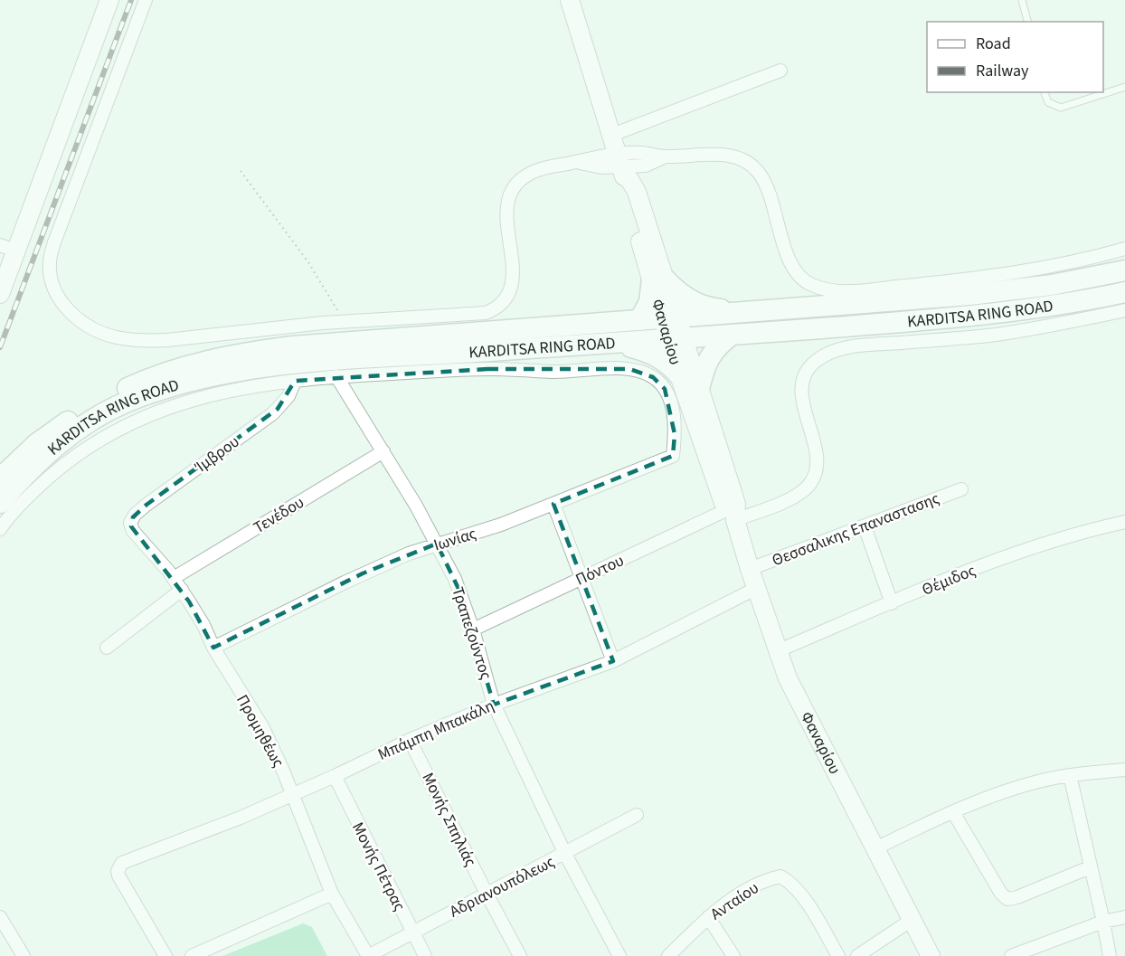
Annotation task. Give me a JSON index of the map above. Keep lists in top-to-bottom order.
{
  "streets": {
    "main road": ["KARDITSA RING ROAD", "Φαναρίου"],
    "street": [
      "Ίμβρου",
      "Τενέδου",
      "Θεσσαλικης Επαναστασης",
      "Ιωνίας",
      "Πόντου",
      "Θέμιδος",
      "Τραπεζούντος",
      "Μπάμπη Μπακάλη",
      "Προμηθέως",
      "Μονής Σπηλιάς",
      "Μονής Πέτρας",
      "Αδριανουπόλεως",
      "Ανταίου"
    ]
  },
  "crossings": [
    ["KARDITSA RING ROAD", "Φαναρίου"],
    ["Φαναρίου", "Θεσσαλικης Επαναστασης"],
    ["Φαναρίου", "Πόντου"],
    ["Φαναρίου", "Θέμιδος"],
    ["Φαναρίου", "Μπάμπη Μπακάλη"],
    ["Ίμβρου", "Προμηθέως"],
    ["Τενέδου", "Τραπεζούντος"],
    ["Τενέδου", "Προμηθέως"],
    ["Ιωνίας", "Τραπεζούντος"],
    ["Ιωνίας", "Προμηθέως"],
    ["Πόντου", "Τραπεζούντος"],
    ["Τραπεζούντος", "Μπάμπη Μπακάλη"],
    ["Τραπεζούντος", "Αδριανουπόλεως"],
    ["Μπάμπη Μπακάλη", "Προμηθέως"],
    ["Μπάμπη Μπακάλη", "Μονής Σπηλιάς"],
    ["Μπάμπη Μπακάλη", "Μονής Πέτρας"],
    ["Προμηθέως", "Αδριανουπόλεως"],
    ["Μονής Σπηλιάς", "Αδριανουπόλεως"],
    ["Μονής Πέτρας", "Αδριανουπόλεως"]
  ],
  "legend": ["Road", "Railway"]
}
